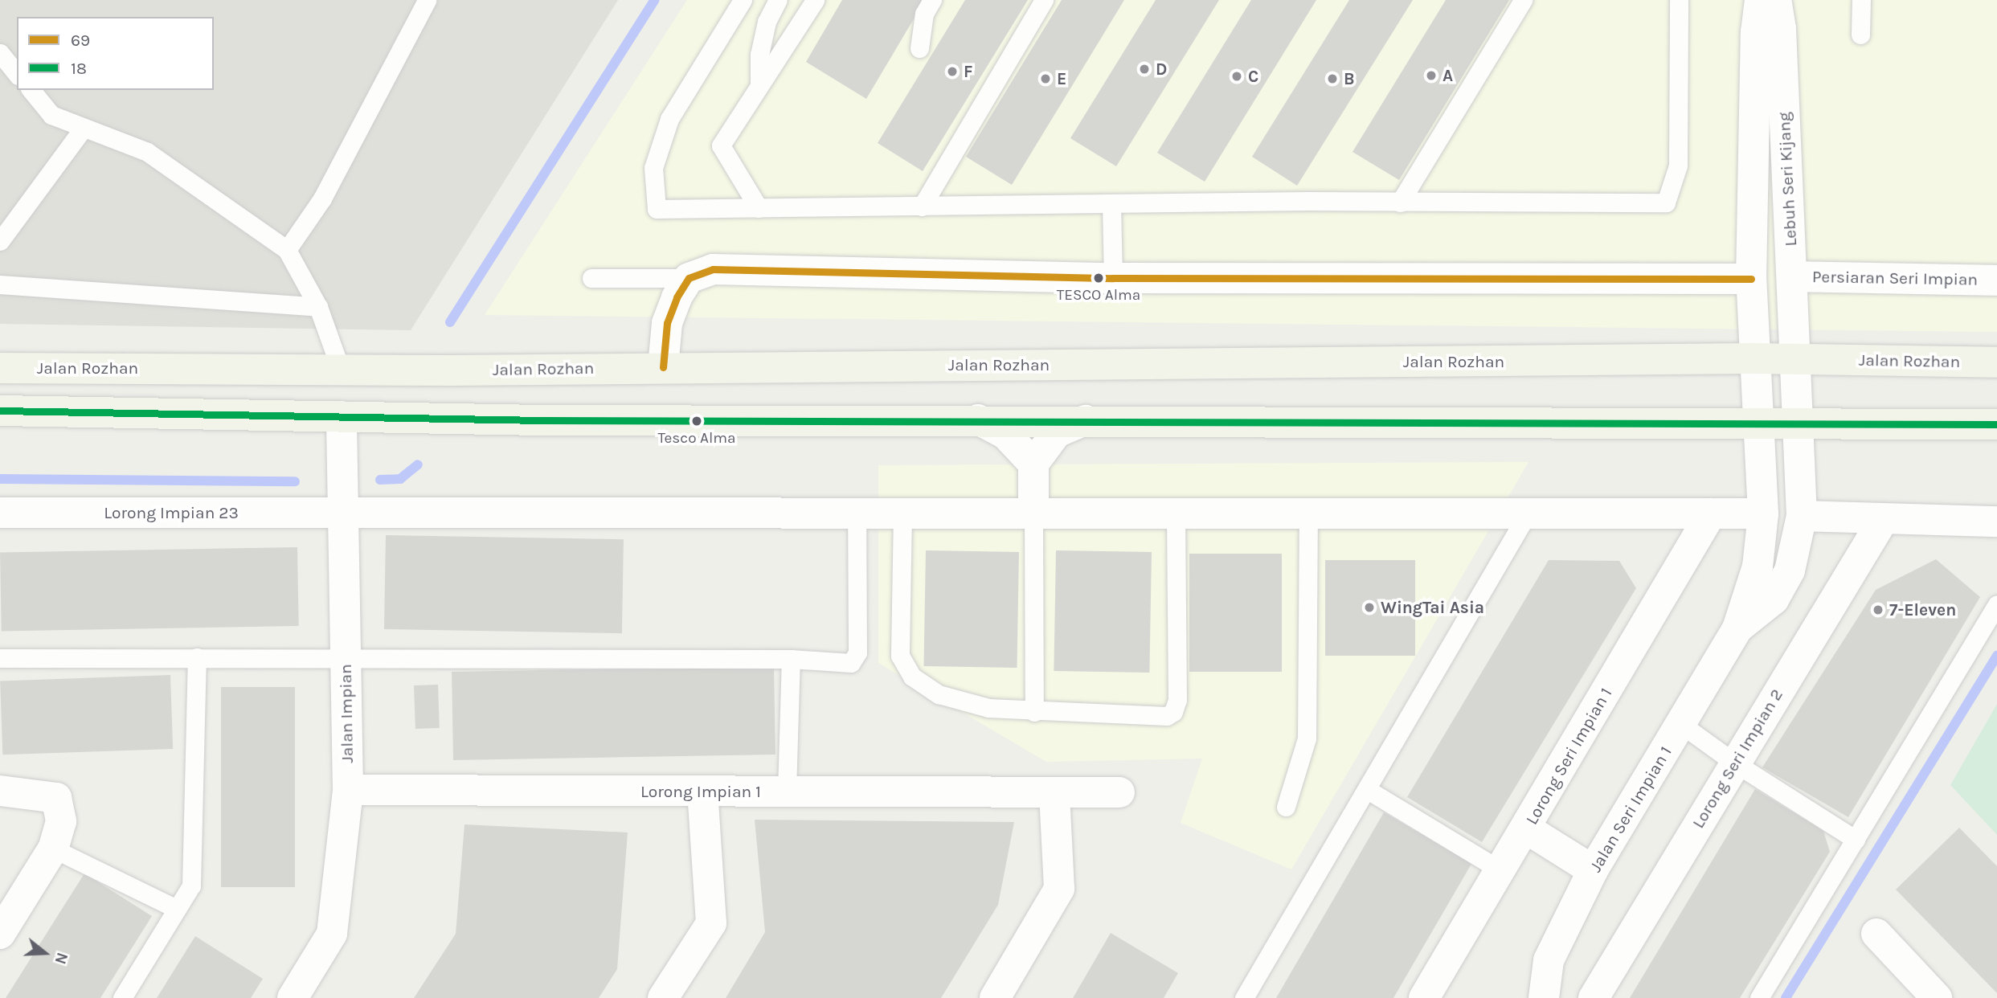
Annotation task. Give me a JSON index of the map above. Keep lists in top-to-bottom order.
{
  "streets": {
    "main road": ["Jalan Rozhan"],
    "street": [
      "Lebuh Seri Kijang",
      "Persiaran Seri Impian",
      "Lorong Impian 23",
      "Jalan Impian",
      "Lorong Seri Impian 1",
      "Lorong Seri Impian 2",
      "Lorong Impian 1",
      "Jalan Seri Impian 1"
    ]
  },
  "crossings": [
    ["Lebuh Seri Kijang", "Persiaran Seri Impian"],
    ["Lebuh Seri Kijang", "Jalan Rozhan"],
    ["Lebuh Seri Kijang", "Jalan Seri Impian 1"],
    ["Lorong Impian 23", "Jalan Impian"],
    ["Jalan Impian", "Lorong Impian 1"]
  ],
  "places": [
    "D",
    "F",
    "A",
    "C",
    "E",
    "B",
    "TESCO Alma",
    "Tesco Alma",
    "WingTai Asia",
    "7-Eleven"
  ],
  "lines": ["transit line 69", "transit line 18"],
  "legend": ["69", "18"],
  "north": "right"
}
